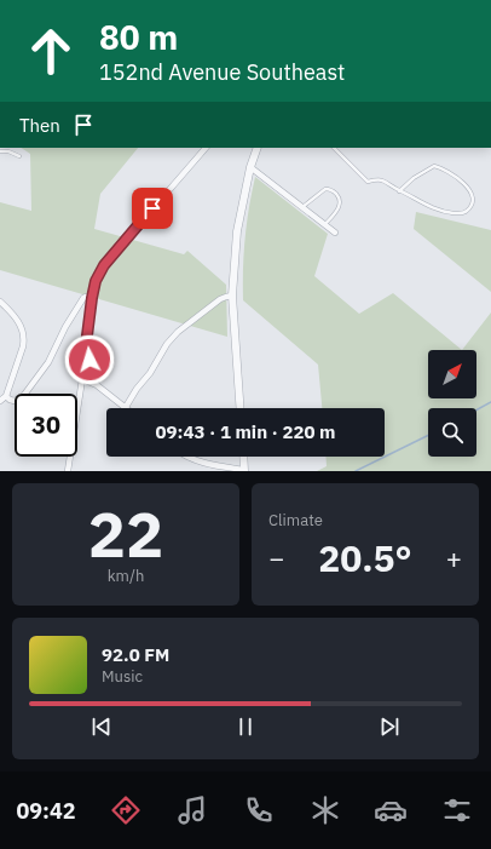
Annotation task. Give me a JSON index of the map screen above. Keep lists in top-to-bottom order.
{
  "north": "top right",
  "page": {
    "turn": ["80 m", "152nd Avenue Southeast"],
    "then": "Then",
    "limit": "30",
    "trip": "09:43 · 1 min · 220 m",
    "tile": [
      ["22", "km/h"],
      "Climate"
    ],
    "heat": ["−", "20.5°", "+"],
    "song": ["92.0 FM", "Music"],
    "tabs": "09:42"
  }
}
